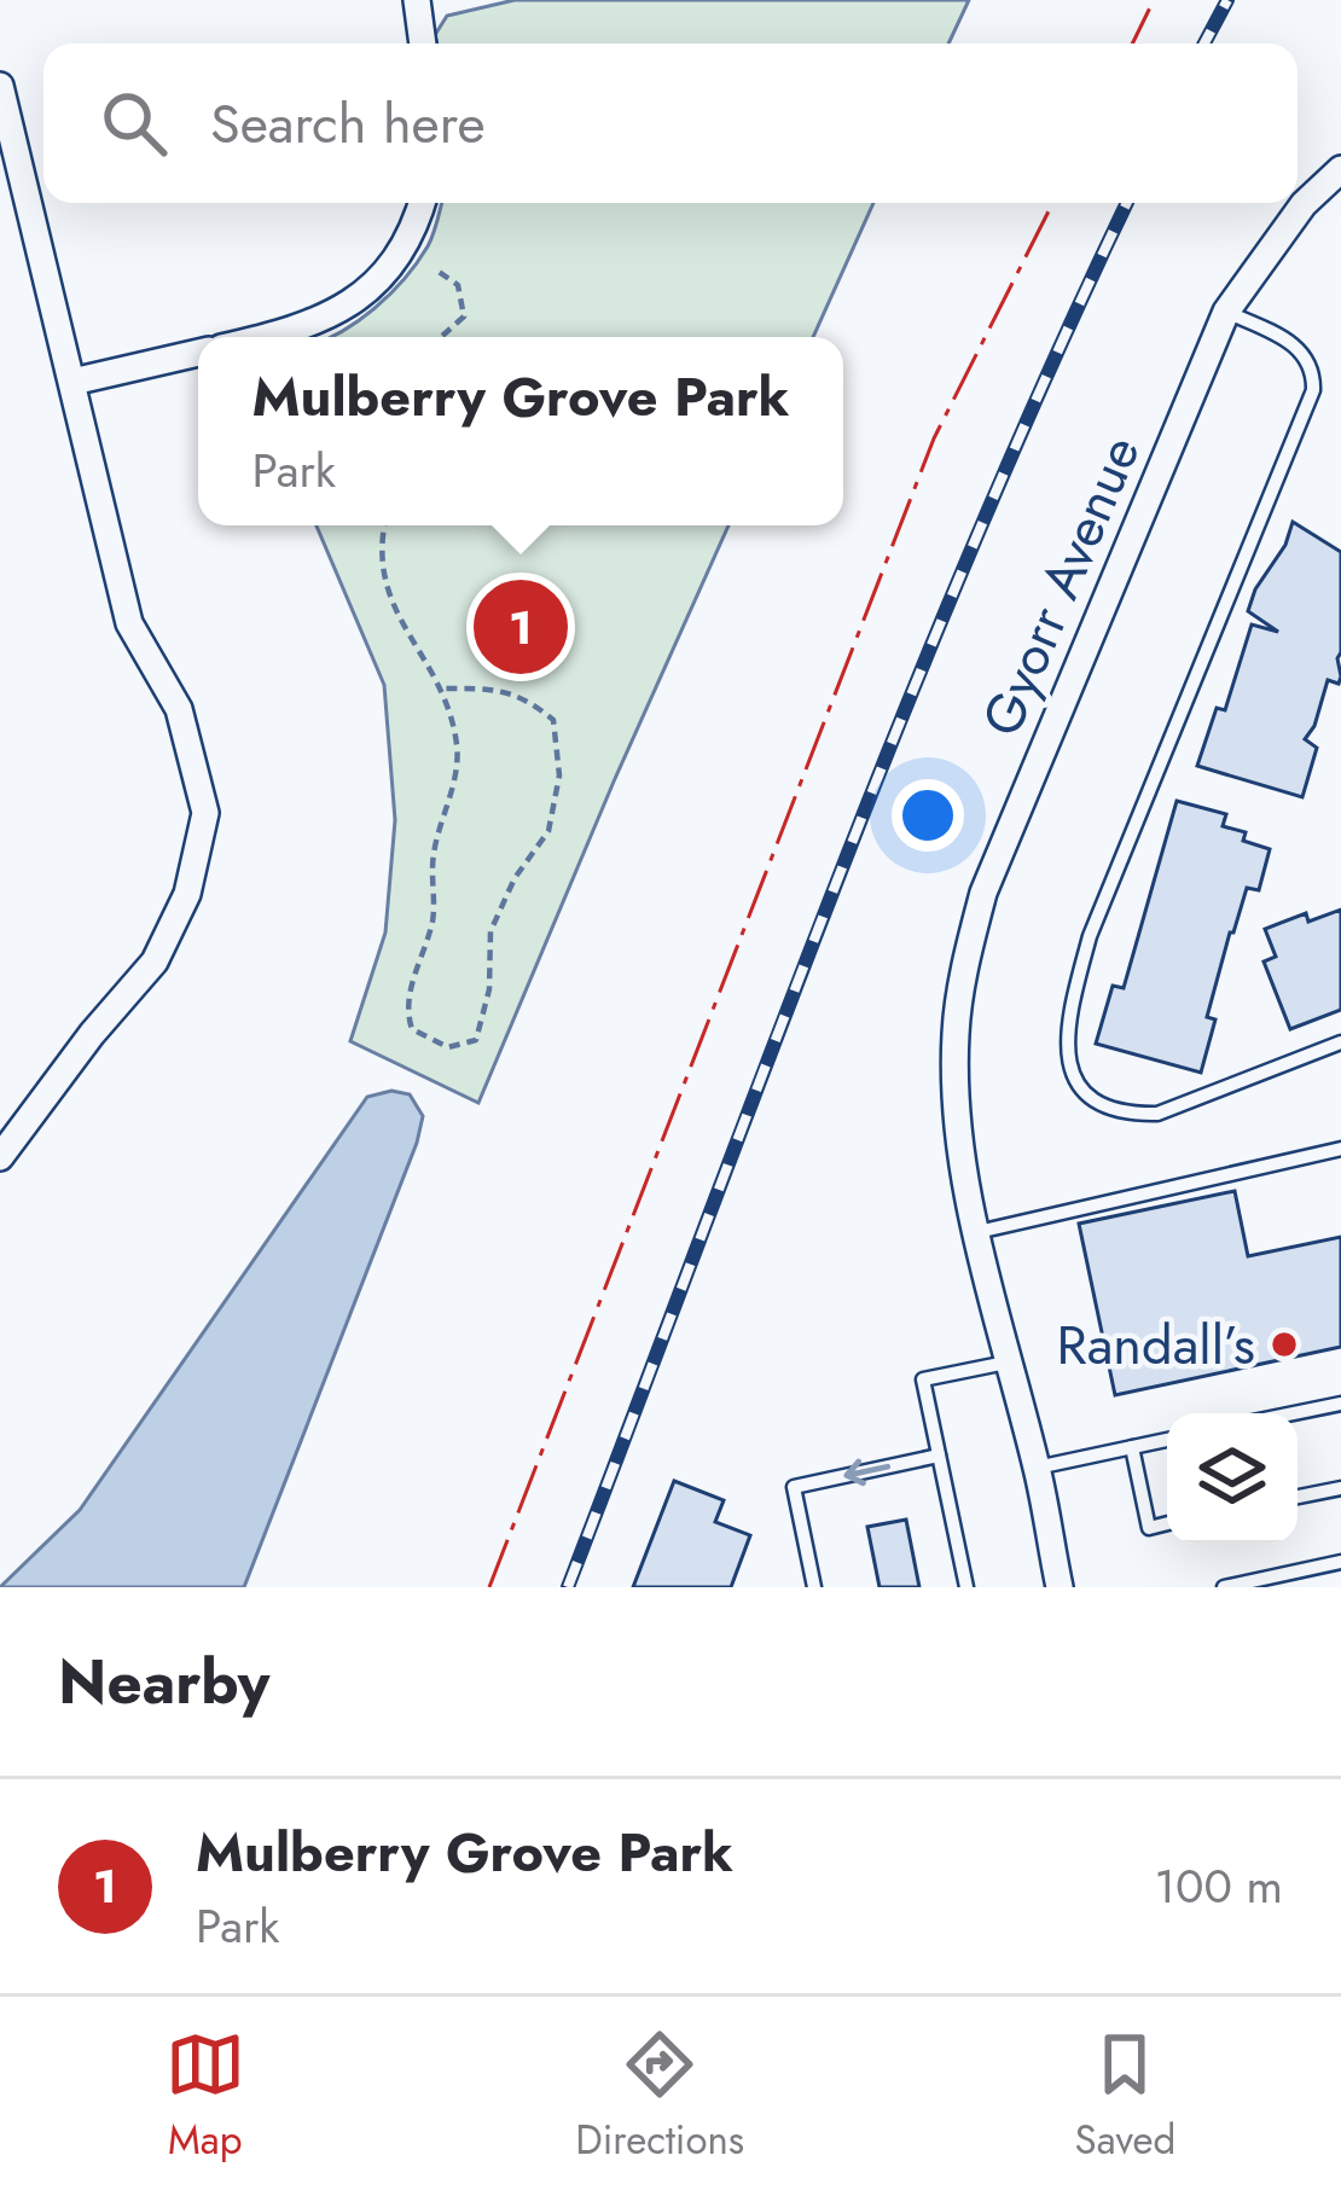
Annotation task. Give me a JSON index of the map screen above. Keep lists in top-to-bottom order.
{
  "streets": {
    "street": ["Gyorr Avenue"]
  },
  "places": ["Randall’s"],
  "page": {
    "search": "Search here",
    "popup": ["Mulberry Grove Park", "Park"],
    "pins": "1",
    "heading": "Nearby",
    "list": [
      {
        "mark": "1",
        "name": "Mulberry Grove Park",
        "note": "Park",
        "value": "100 m"
      }
    ],
    "nav": ["Map", "Directions", "Saved"]
  }
}
